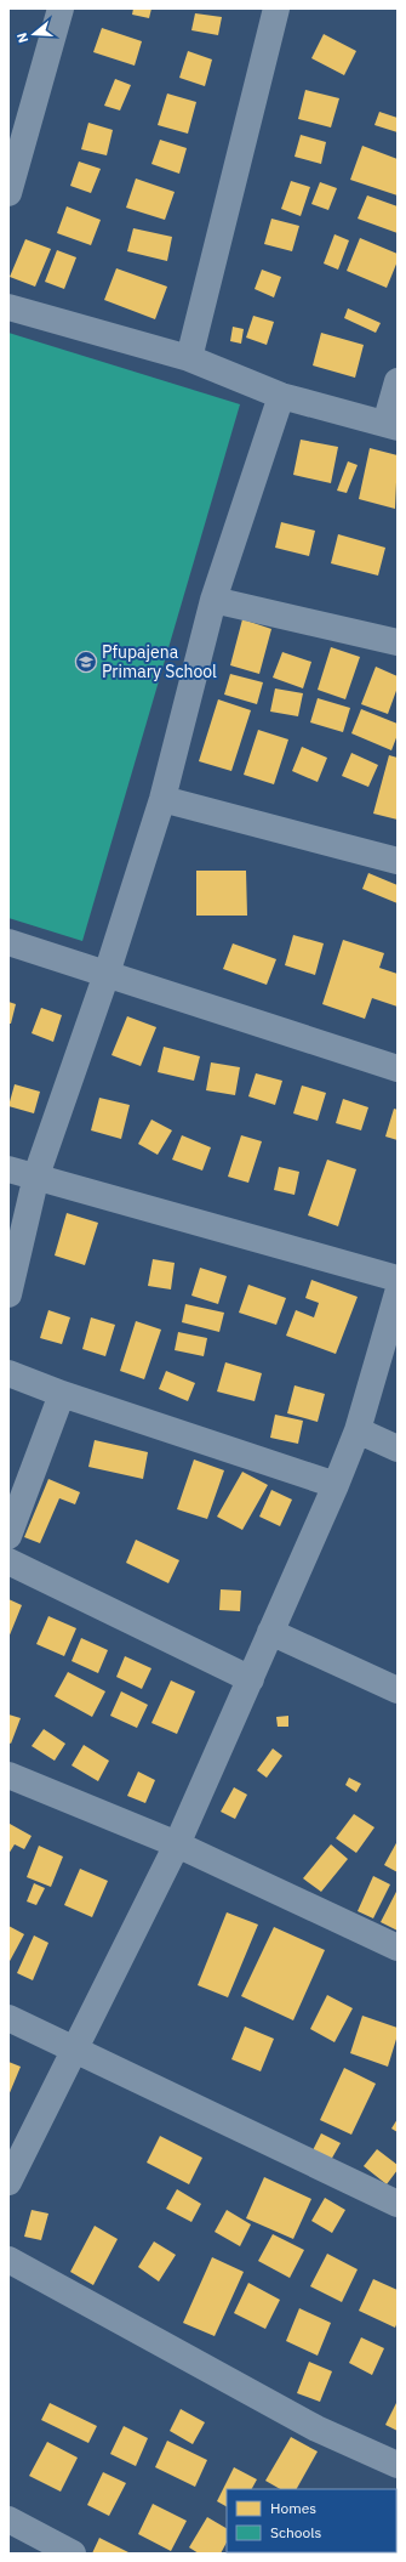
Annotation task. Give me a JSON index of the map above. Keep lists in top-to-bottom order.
{
  "places": {
    "school or university": ["Pfupajena Primary School"]
  },
  "legend": ["Homes", "Schools"],
  "north": "left"
}
